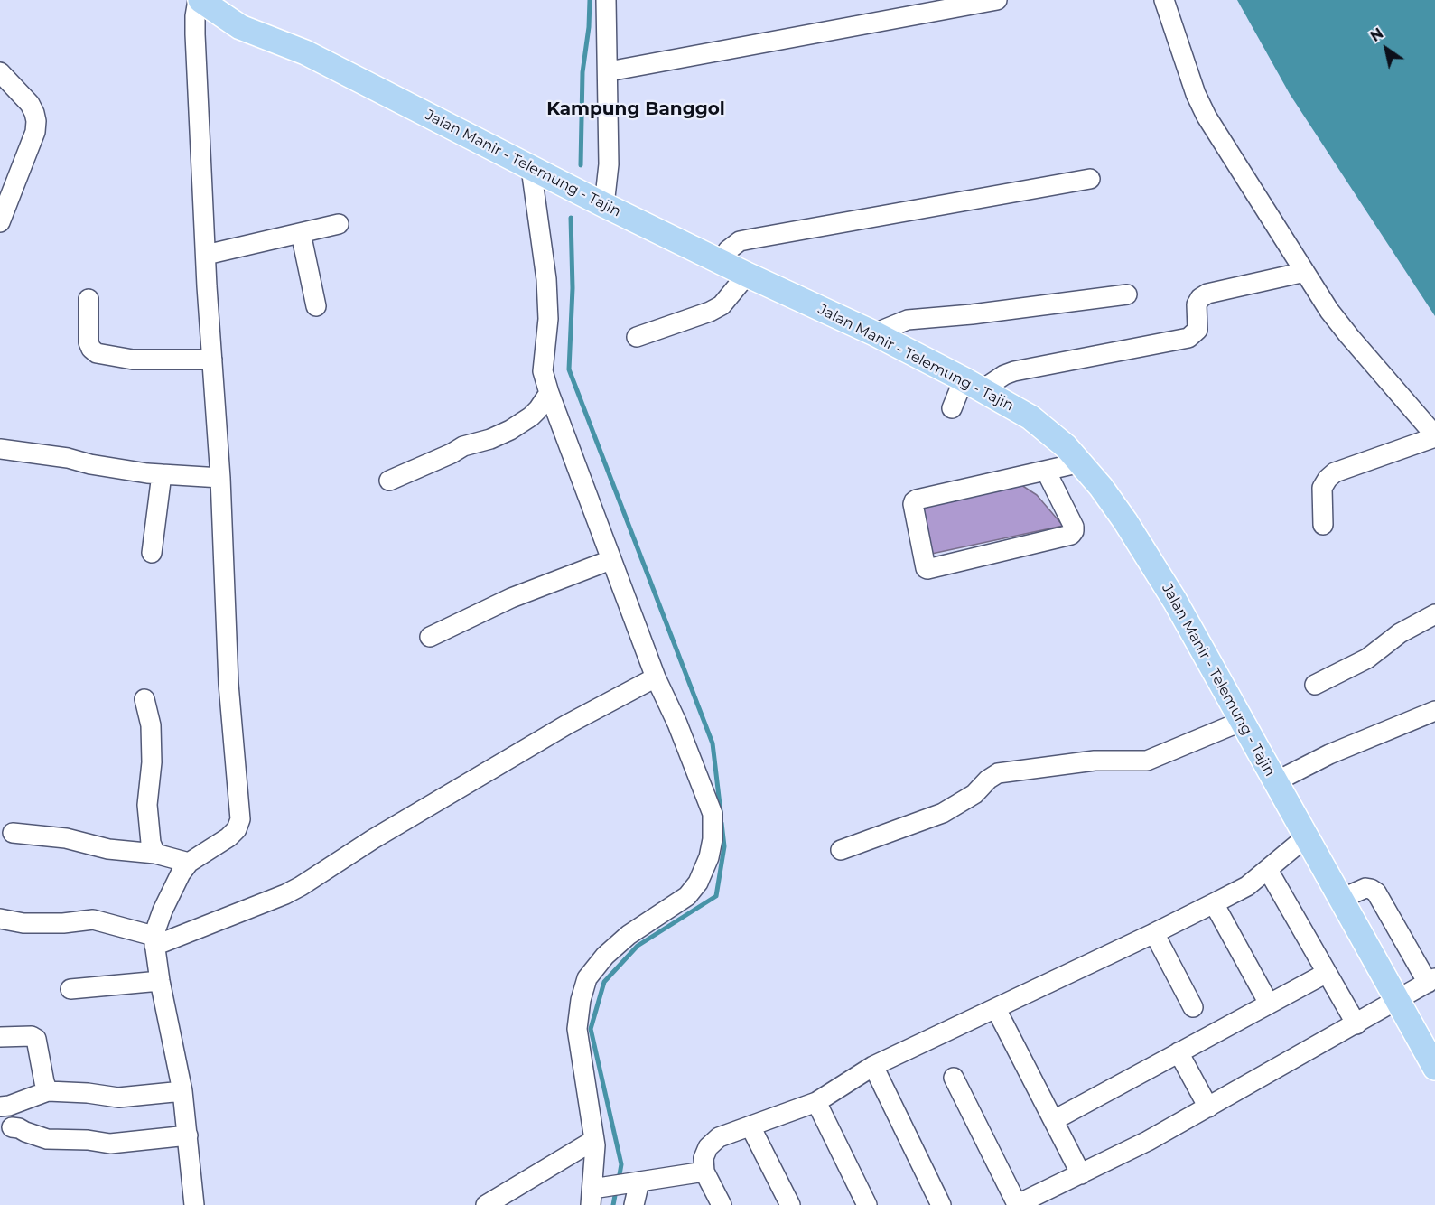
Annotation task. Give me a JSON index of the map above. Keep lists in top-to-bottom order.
{
  "streets": {
    "main road": ["Jalan Manir - Telemung - Tajin"]
  },
  "districts": ["Kampung Banggol"],
  "north": "top left"
}
